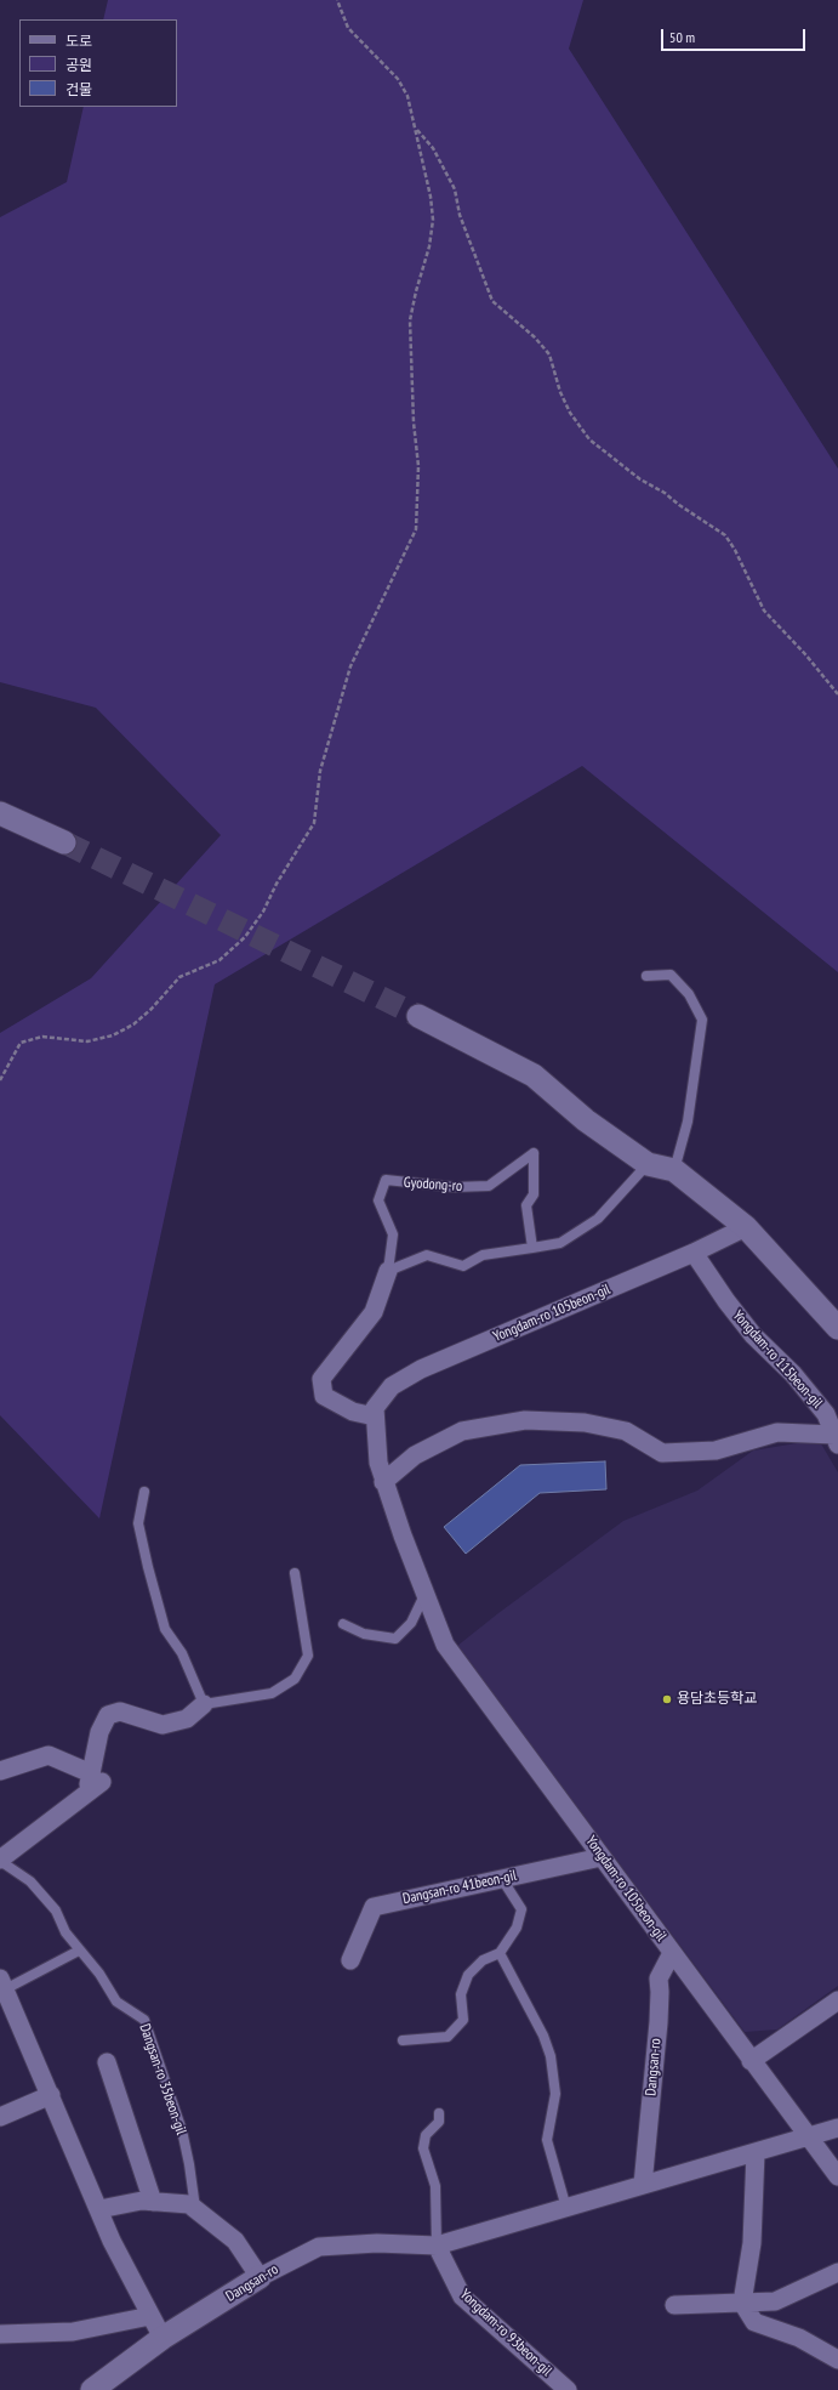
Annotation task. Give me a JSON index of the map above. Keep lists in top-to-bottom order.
{
  "streets": {
    "street": [
      "Yongdam-ro 105beon-gil",
      "Yongdam-ro 115beon-gil",
      "Dangsan-ro 41beon-gil",
      "Dangsan-ro",
      "Yongdam-ro 93beon-gil"
    ],
    "lane": ["Gyodong-ro", "Dangsan-ro 35beon-gil"]
  },
  "crossings": [
    ["Yongdam-ro 105beon-gil", "Yongdam-ro 115beon-gil"],
    ["Yongdam-ro 105beon-gil", "Dangsan-ro 41beon-gil"],
    ["Yongdam-ro 105beon-gil", "Dangsan-ro"],
    ["Dangsan-ro", "Yongdam-ro 93beon-gil"]
  ],
  "places": ["용담초등학교"],
  "legend": ["도로", "공원", "건물"],
  "scale_bar": "50 m"
}
